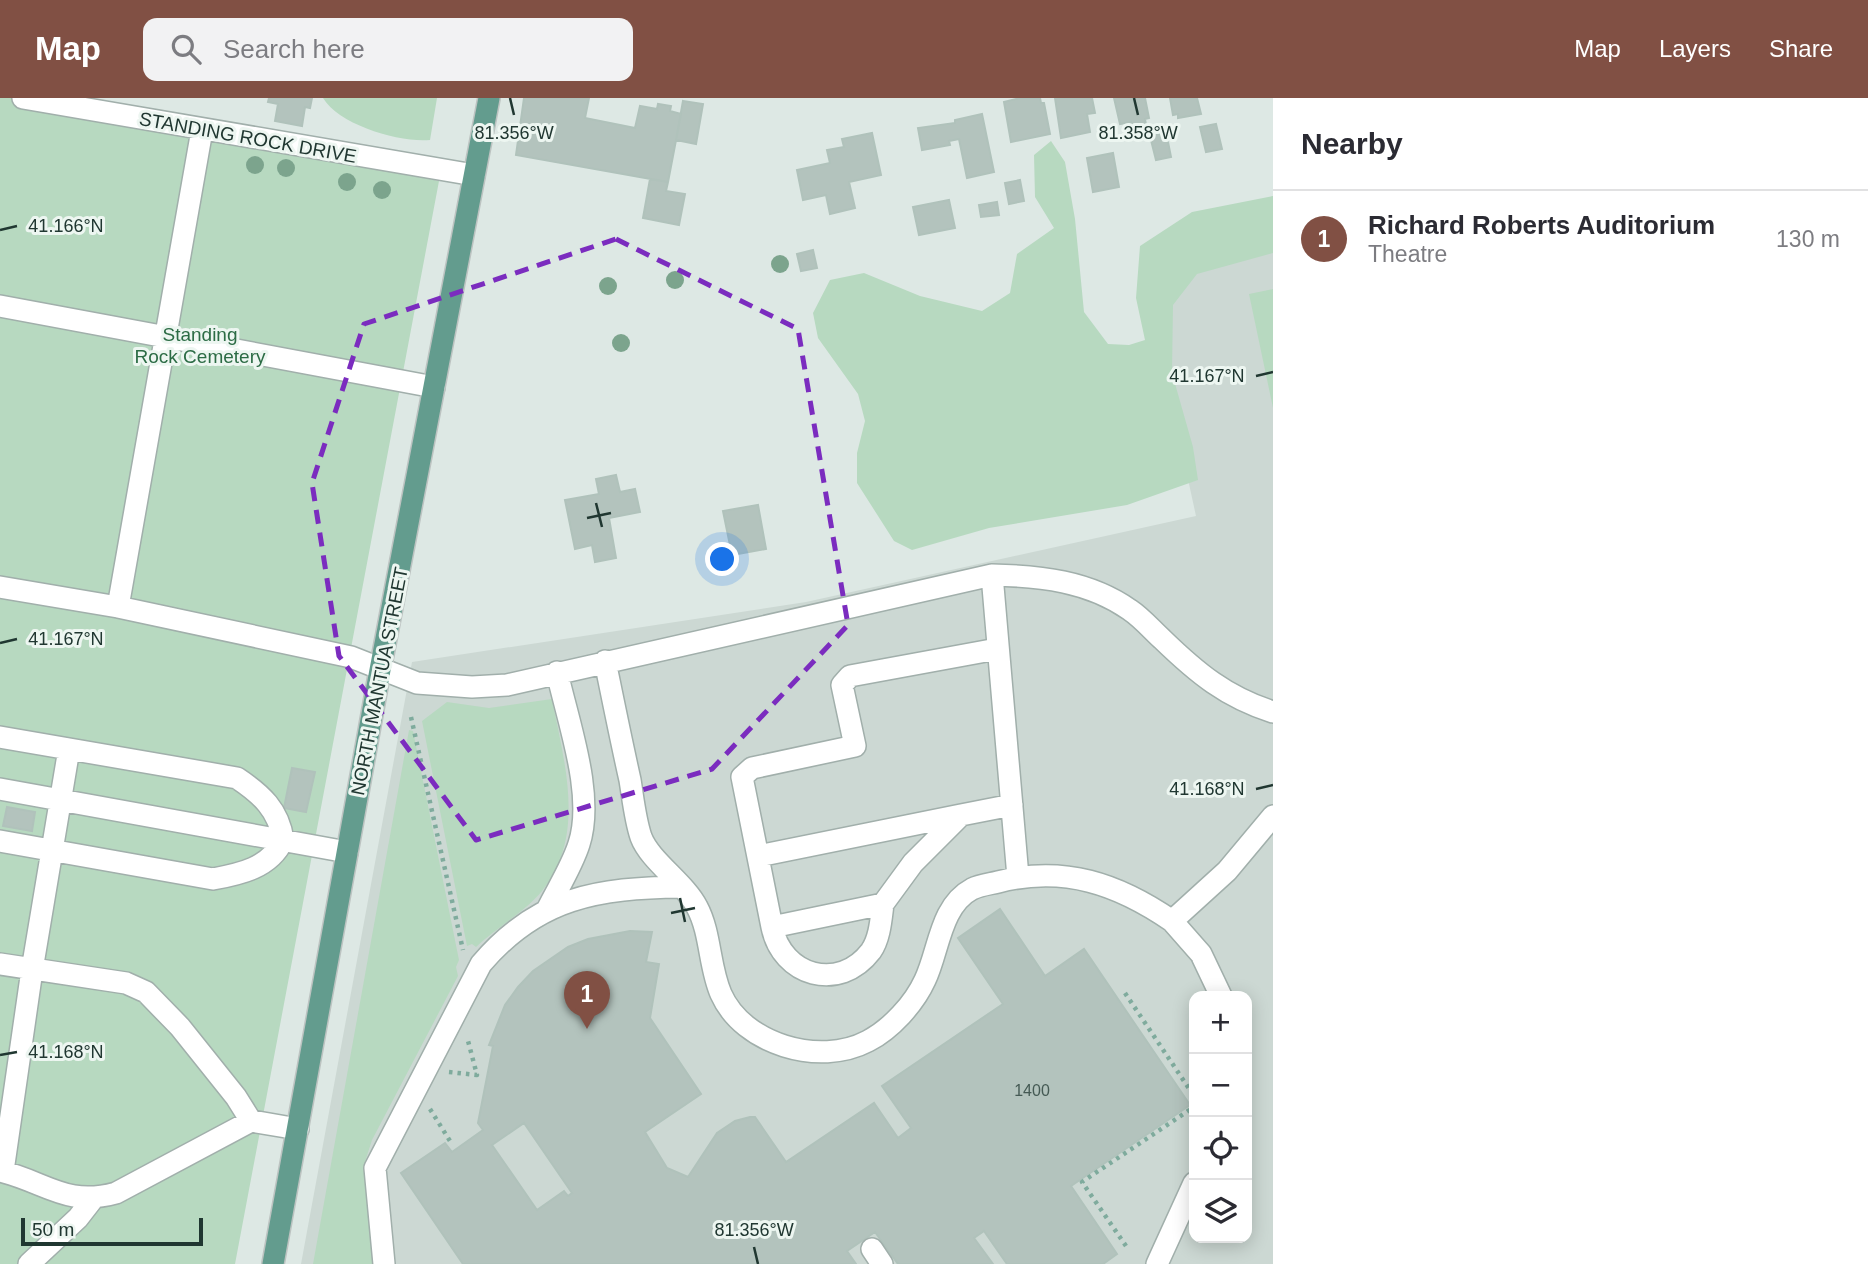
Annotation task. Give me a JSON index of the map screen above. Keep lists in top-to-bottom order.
{
  "streets": {
    "main road": ["NORTH MANTUA STREET"],
    "street": ["STANDING ROCK DRIVE"]
  },
  "crossings": [
    ["STANDING ROCK DRIVE", "NORTH MANTUA STREET"]
  ],
  "parks": ["Standing Rock Cemetery"],
  "house_numbers": ["1400"],
  "scale_bar": "50 m",
  "page": {
    "header": "Map",
    "search": "Search here",
    "nav": ["Map", "Layers", "Share"],
    "heading": "Nearby",
    "list": [
      {
        "mark": "1",
        "name": "Richard Roberts Auditorium",
        "note": "Theatre",
        "value": "130 m"
      }
    ],
    "pins": "1",
    "map_buttons": ["+", "−"],
    "scale": "50 m"
  },
  "coordinates": [
    "81.356°W",
    "81.358°W",
    "41.166°N",
    "41.167°N",
    "41.168°N"
  ]
}
